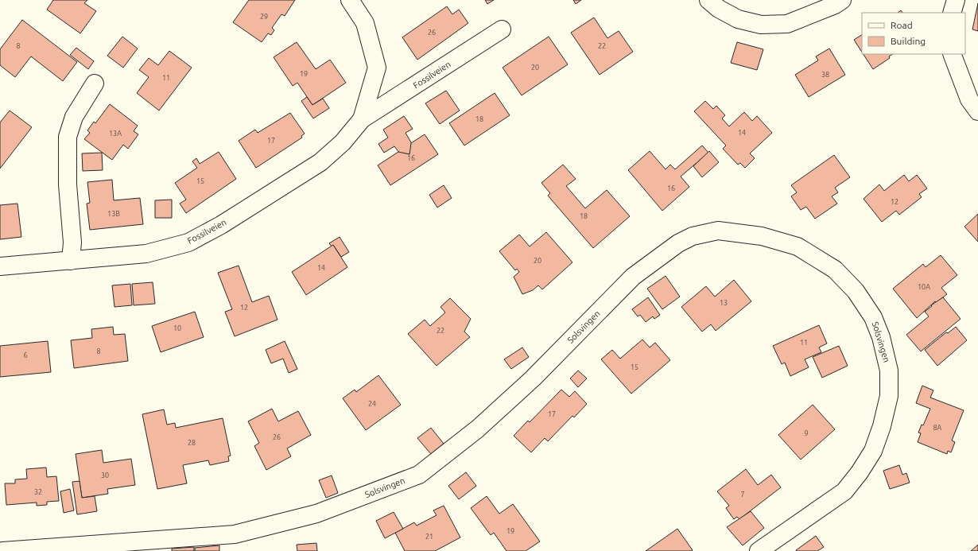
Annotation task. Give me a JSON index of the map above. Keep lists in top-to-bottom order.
{
  "streets": {
    "street": ["Fossilveien", "Solsvingen"]
  },
  "house_numbers": [
    "29",
    "26",
    "8",
    "22",
    "20",
    "19",
    "38",
    "11",
    "18",
    "14",
    "13A",
    "17",
    "16",
    "15",
    "16",
    "12",
    "13B",
    "18",
    "20",
    "14",
    "10A",
    "13",
    "12",
    "10",
    "22",
    "11",
    "8",
    "6",
    "15",
    "24",
    "17",
    "8A",
    "9",
    "26",
    "28",
    "30",
    "32",
    "7",
    "19",
    "21"
  ],
  "legend": ["Road", "Building"]
}
